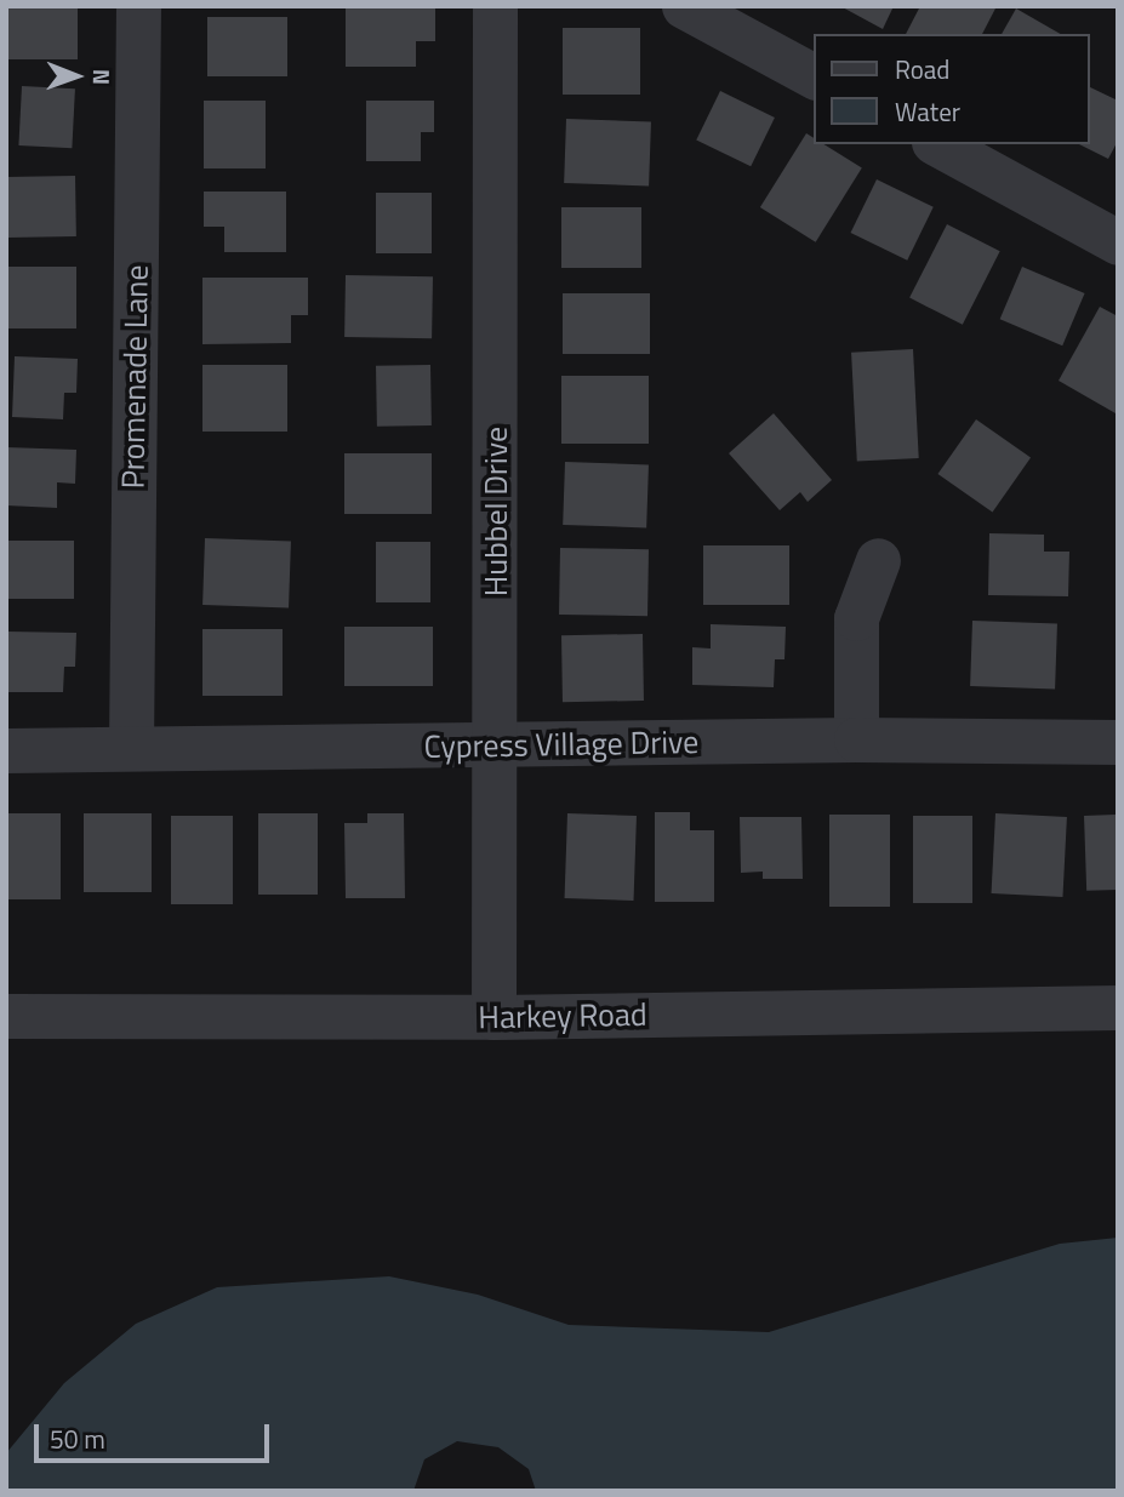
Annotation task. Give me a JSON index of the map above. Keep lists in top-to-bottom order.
{
  "streets": {
    "street": [
      "Promenade Lane",
      "Hubbel Drive",
      "Cypress Village Drive",
      "Harkey Road"
    ]
  },
  "crossings": [
    ["Promenade Lane", "Cypress Village Drive"],
    ["Hubbel Drive", "Cypress Village Drive"],
    ["Hubbel Drive", "Harkey Road"]
  ],
  "legend": ["Road", "Water"],
  "scale_bar": "50 m",
  "north": "right"
}
